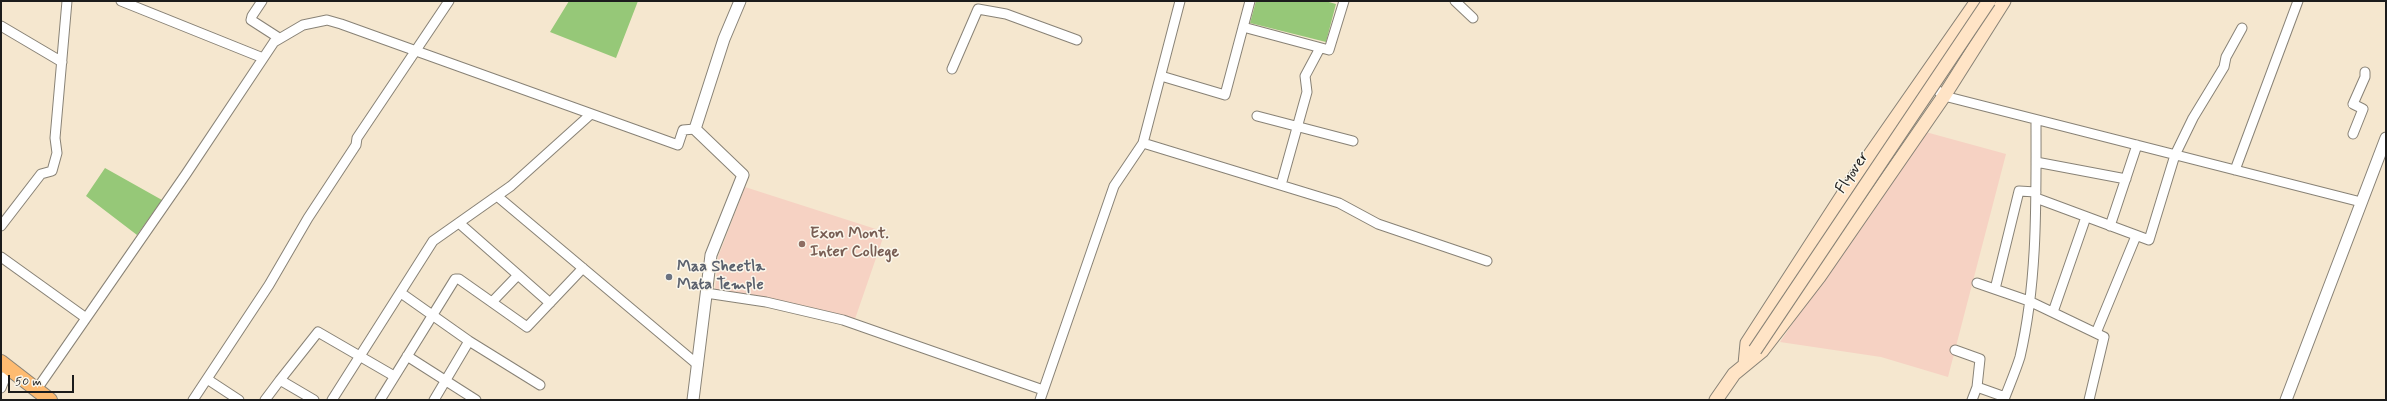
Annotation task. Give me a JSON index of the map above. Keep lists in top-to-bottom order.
{
  "streets": {
    "main road": ["Flyover"]
  },
  "places": ["Exon Mont. Inter College", "Maa Sheetla Mata Temple"],
  "scale_bar": "50 m"
}
